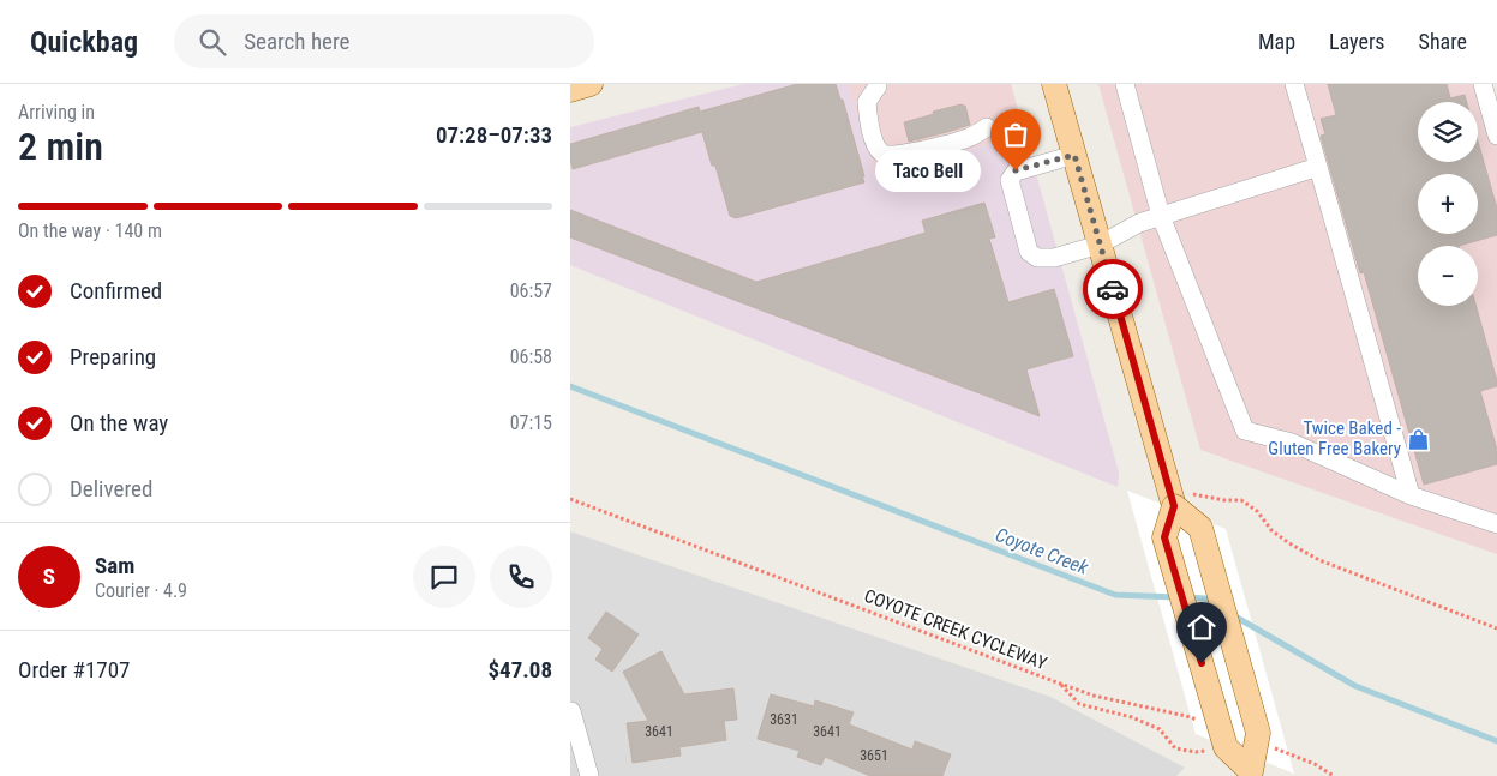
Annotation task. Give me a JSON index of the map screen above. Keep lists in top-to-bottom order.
{
  "streets": {
    "path": ["COYOTE CREEK CYCLEWAY"]
  },
  "water": ["Coyote Creek"],
  "places": {
    "other": ["Taco Bell"],
    "shop": ["Twice Baked - Gluten Free Bakery"]
  },
  "house_numbers": [
    "3631",
    "3641",
    "3641",
    "3651"
  ],
  "page": {
    "header": "Quickbag",
    "search": "Search here",
    "nav": ["Map", "Layers", "Share"],
    "heading": ["2 min", "Arriving in", "07:28–07:33"],
    "panel": [
      "Sam",
      "Courier · 4.9",
      "Order #1707",
      "$47.08"
    ],
    "map_buttons": ["+", "−"],
    "bubble": "Taco Bell",
    "bar": "On the way · 140 m",
    "list": [
      ["Confirmed", "06:57"],
      ["Preparing", "06:58"],
      ["On the way", "07:15"],
      "Delivered"
    ],
    "round": "S"
  }
}
